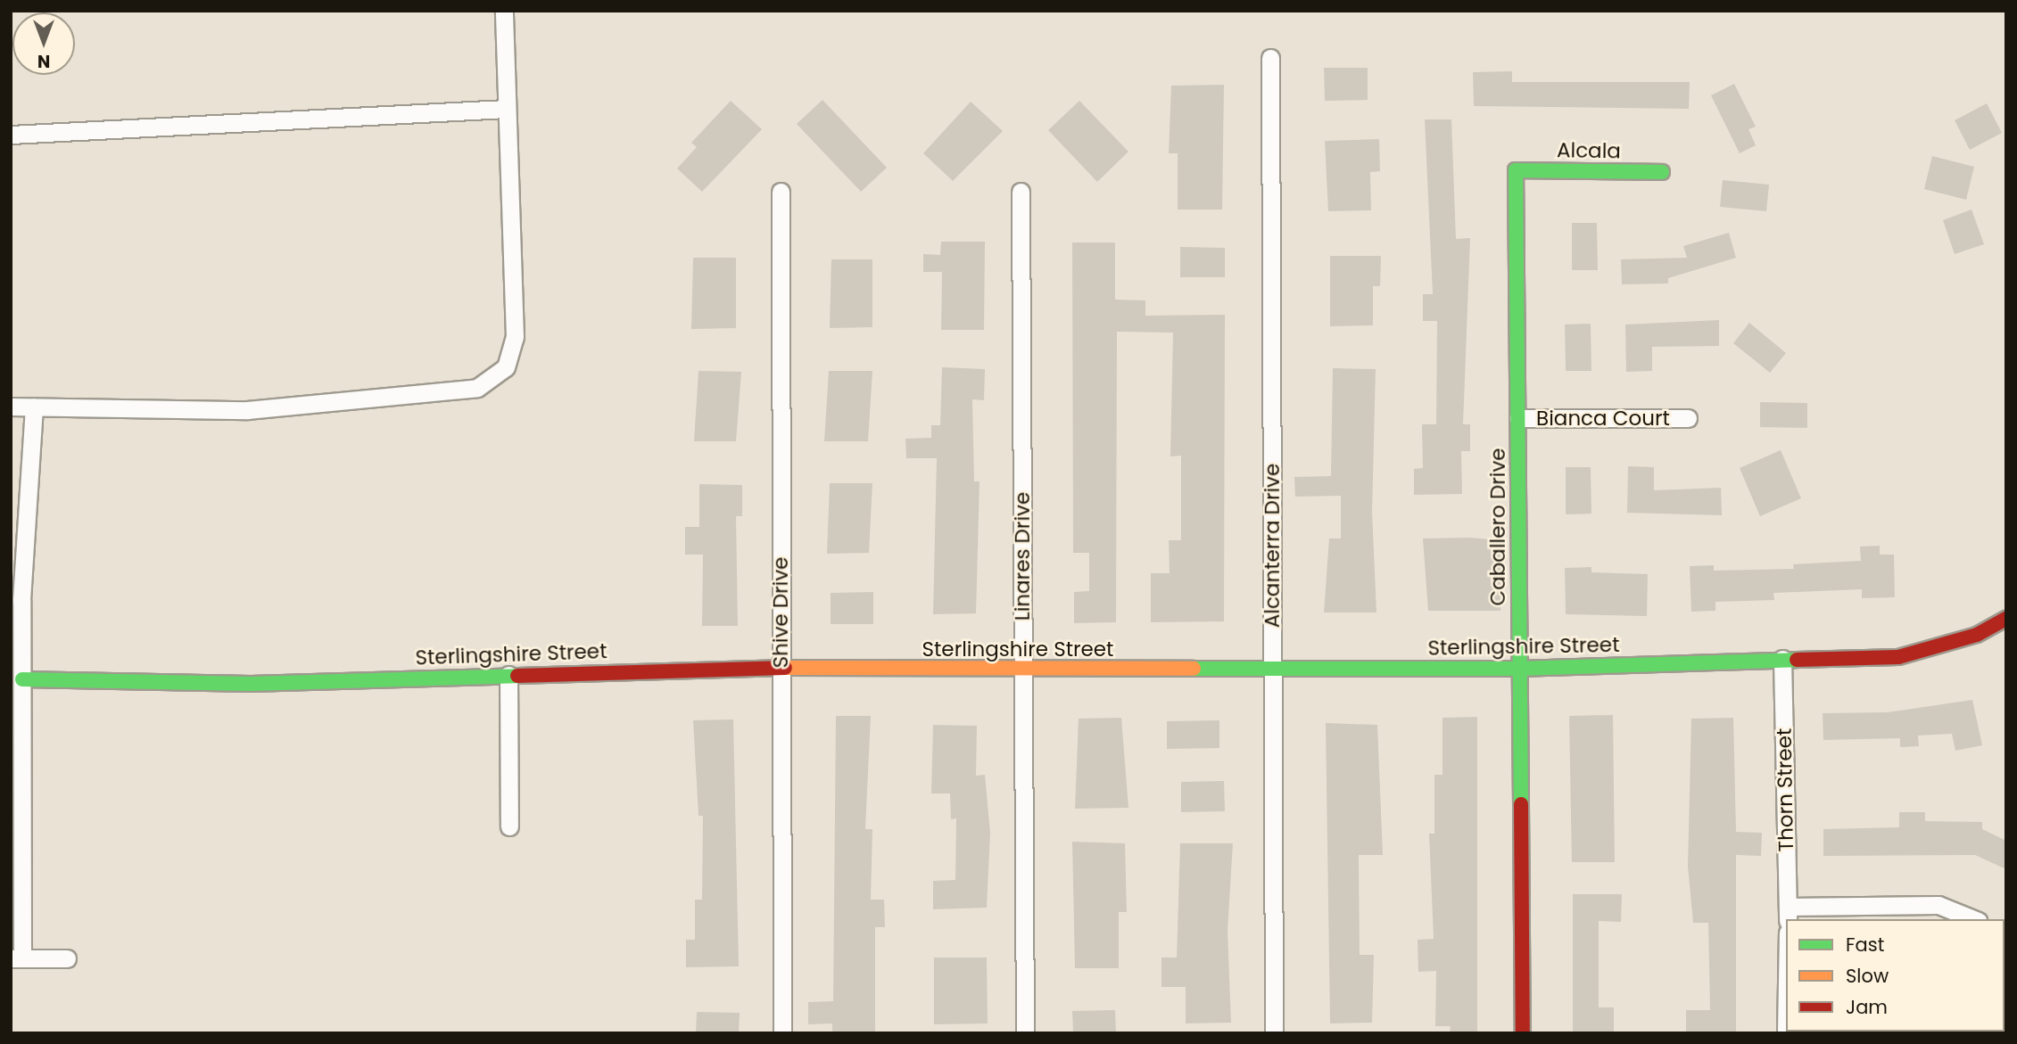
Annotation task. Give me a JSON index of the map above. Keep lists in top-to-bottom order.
{
  "streets": {
    "street": [
      "Alcala",
      "Bianca Court",
      "Caballero Drive",
      "Alcanterra Drive",
      "Linares Drive",
      "Shive Drive",
      "Sterlingshire Street",
      "Thorn Street"
    ]
  },
  "crossings": [
    ["Alcala", "Caballero Drive"],
    ["Bianca Court", "Caballero Drive"],
    ["Caballero Drive", "Sterlingshire Street"],
    ["Alcanterra Drive", "Sterlingshire Street"],
    ["Linares Drive", "Sterlingshire Street"],
    ["Shive Drive", "Sterlingshire Street"],
    ["Sterlingshire Street", "Thorn Street"]
  ],
  "legend": ["Fast", "Slow", "Jam"],
  "north": "bottom"
}
